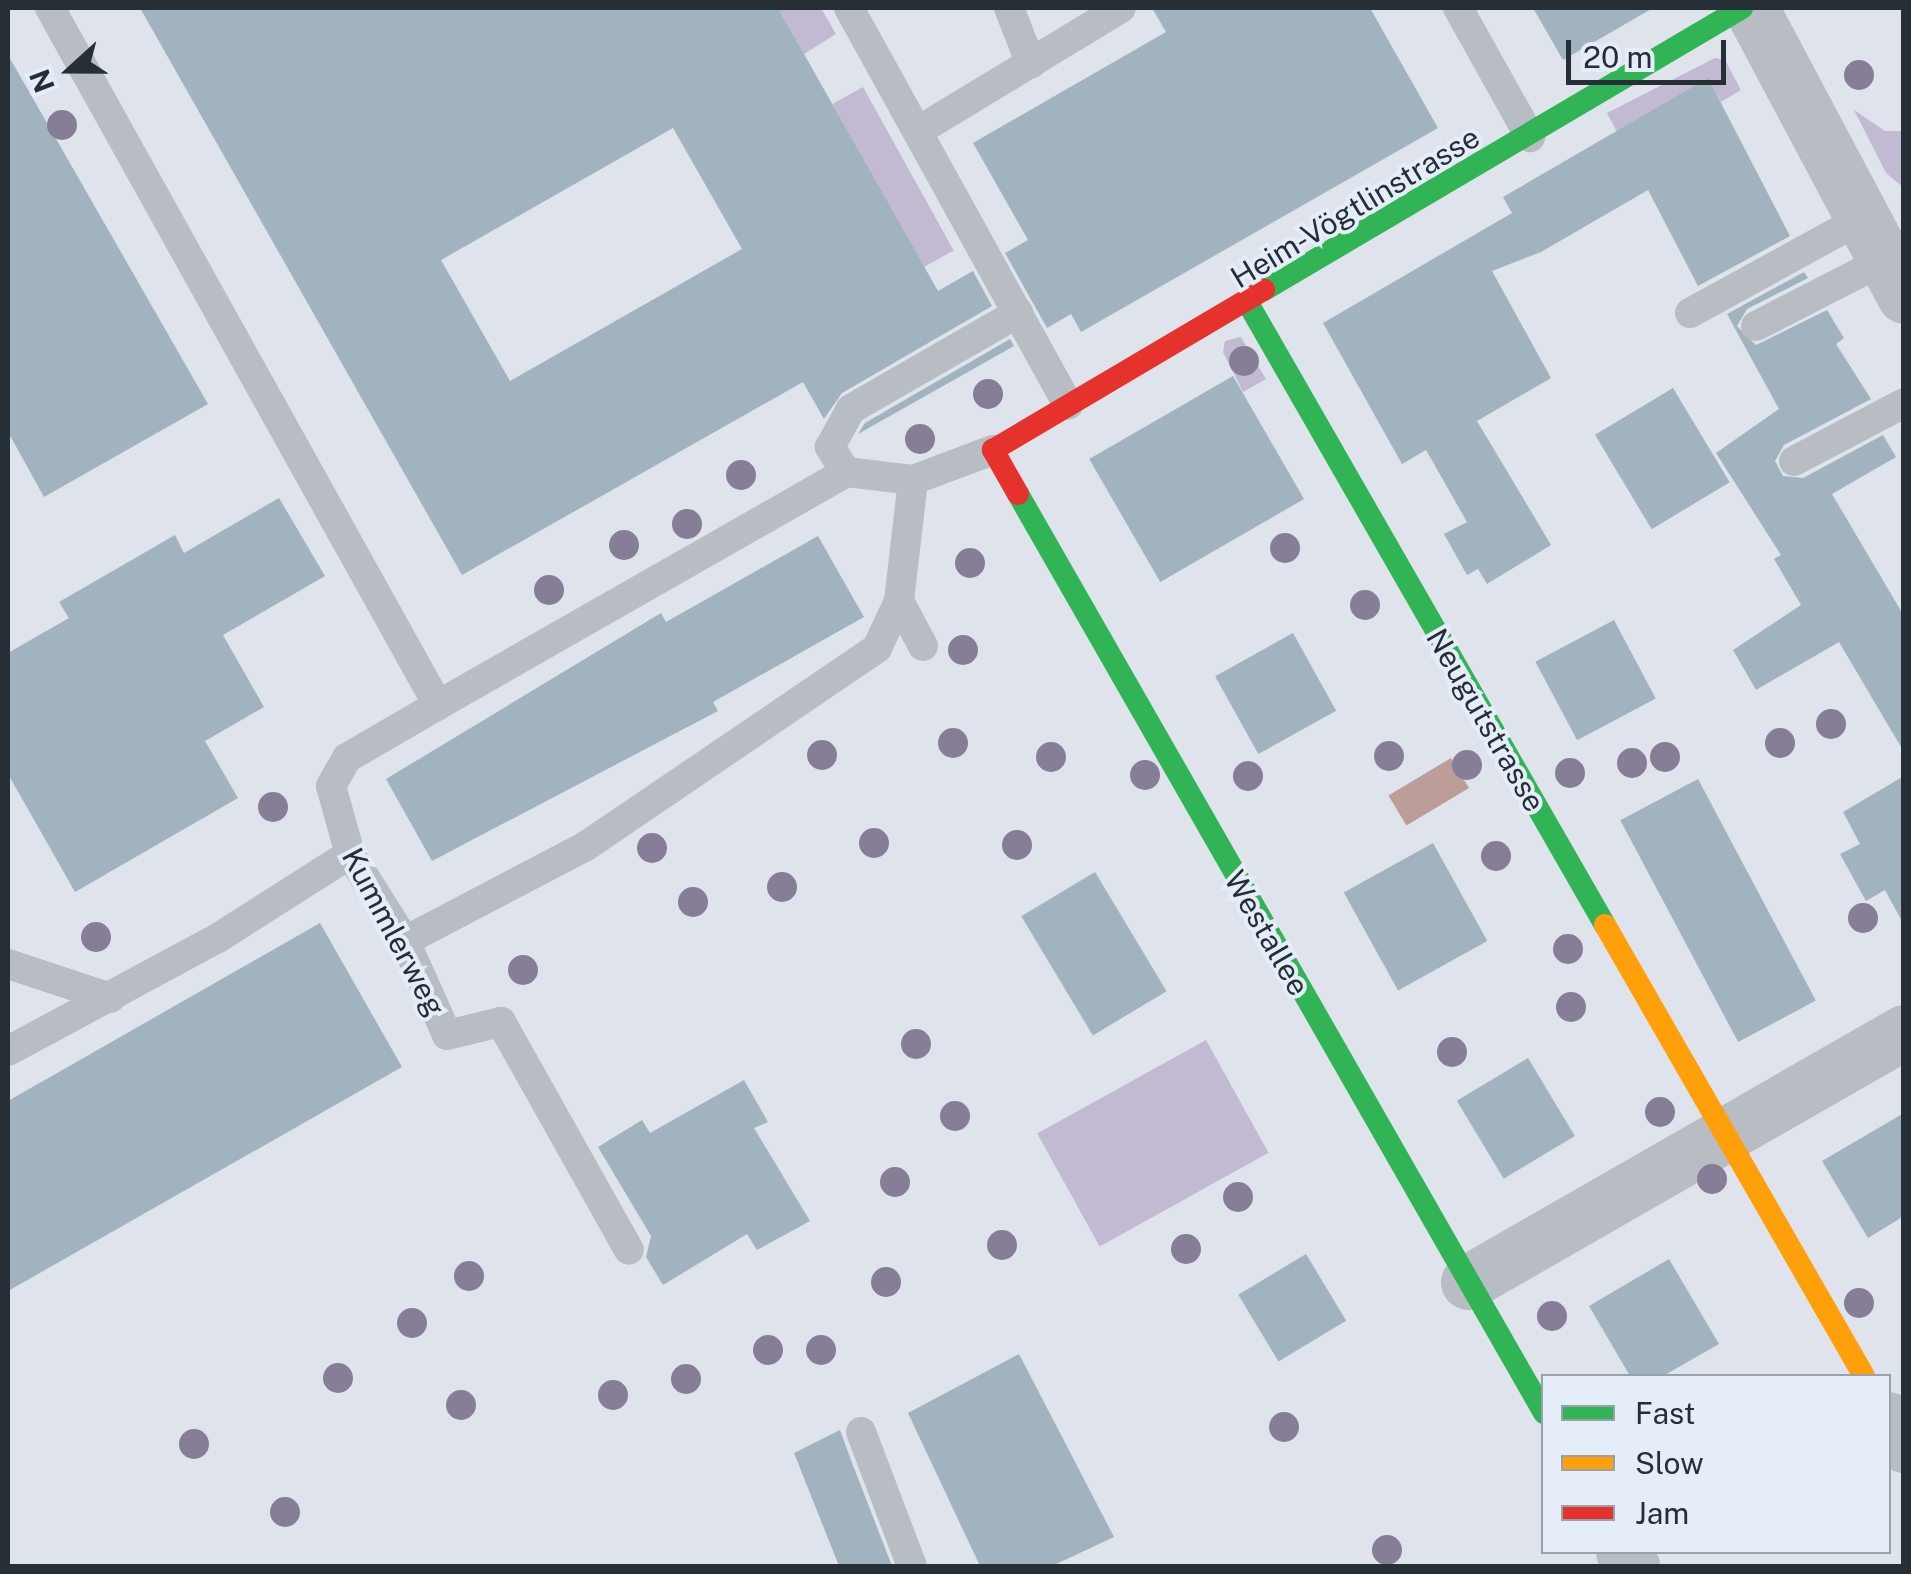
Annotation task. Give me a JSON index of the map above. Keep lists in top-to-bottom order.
{
  "streets": {
    "street": ["Heim-Vögtlinstrasse", "Neugutstrasse", "Westallee"],
    "lane": ["Kummlerweg"]
  },
  "crossings": [
    ["Heim-Vögtlinstrasse", "Neugutstrasse"],
    ["Heim-Vögtlinstrasse", "Westallee"]
  ],
  "legend": ["Fast", "Slow", "Jam"],
  "scale_bar": "20 m",
  "north": "left"
}
